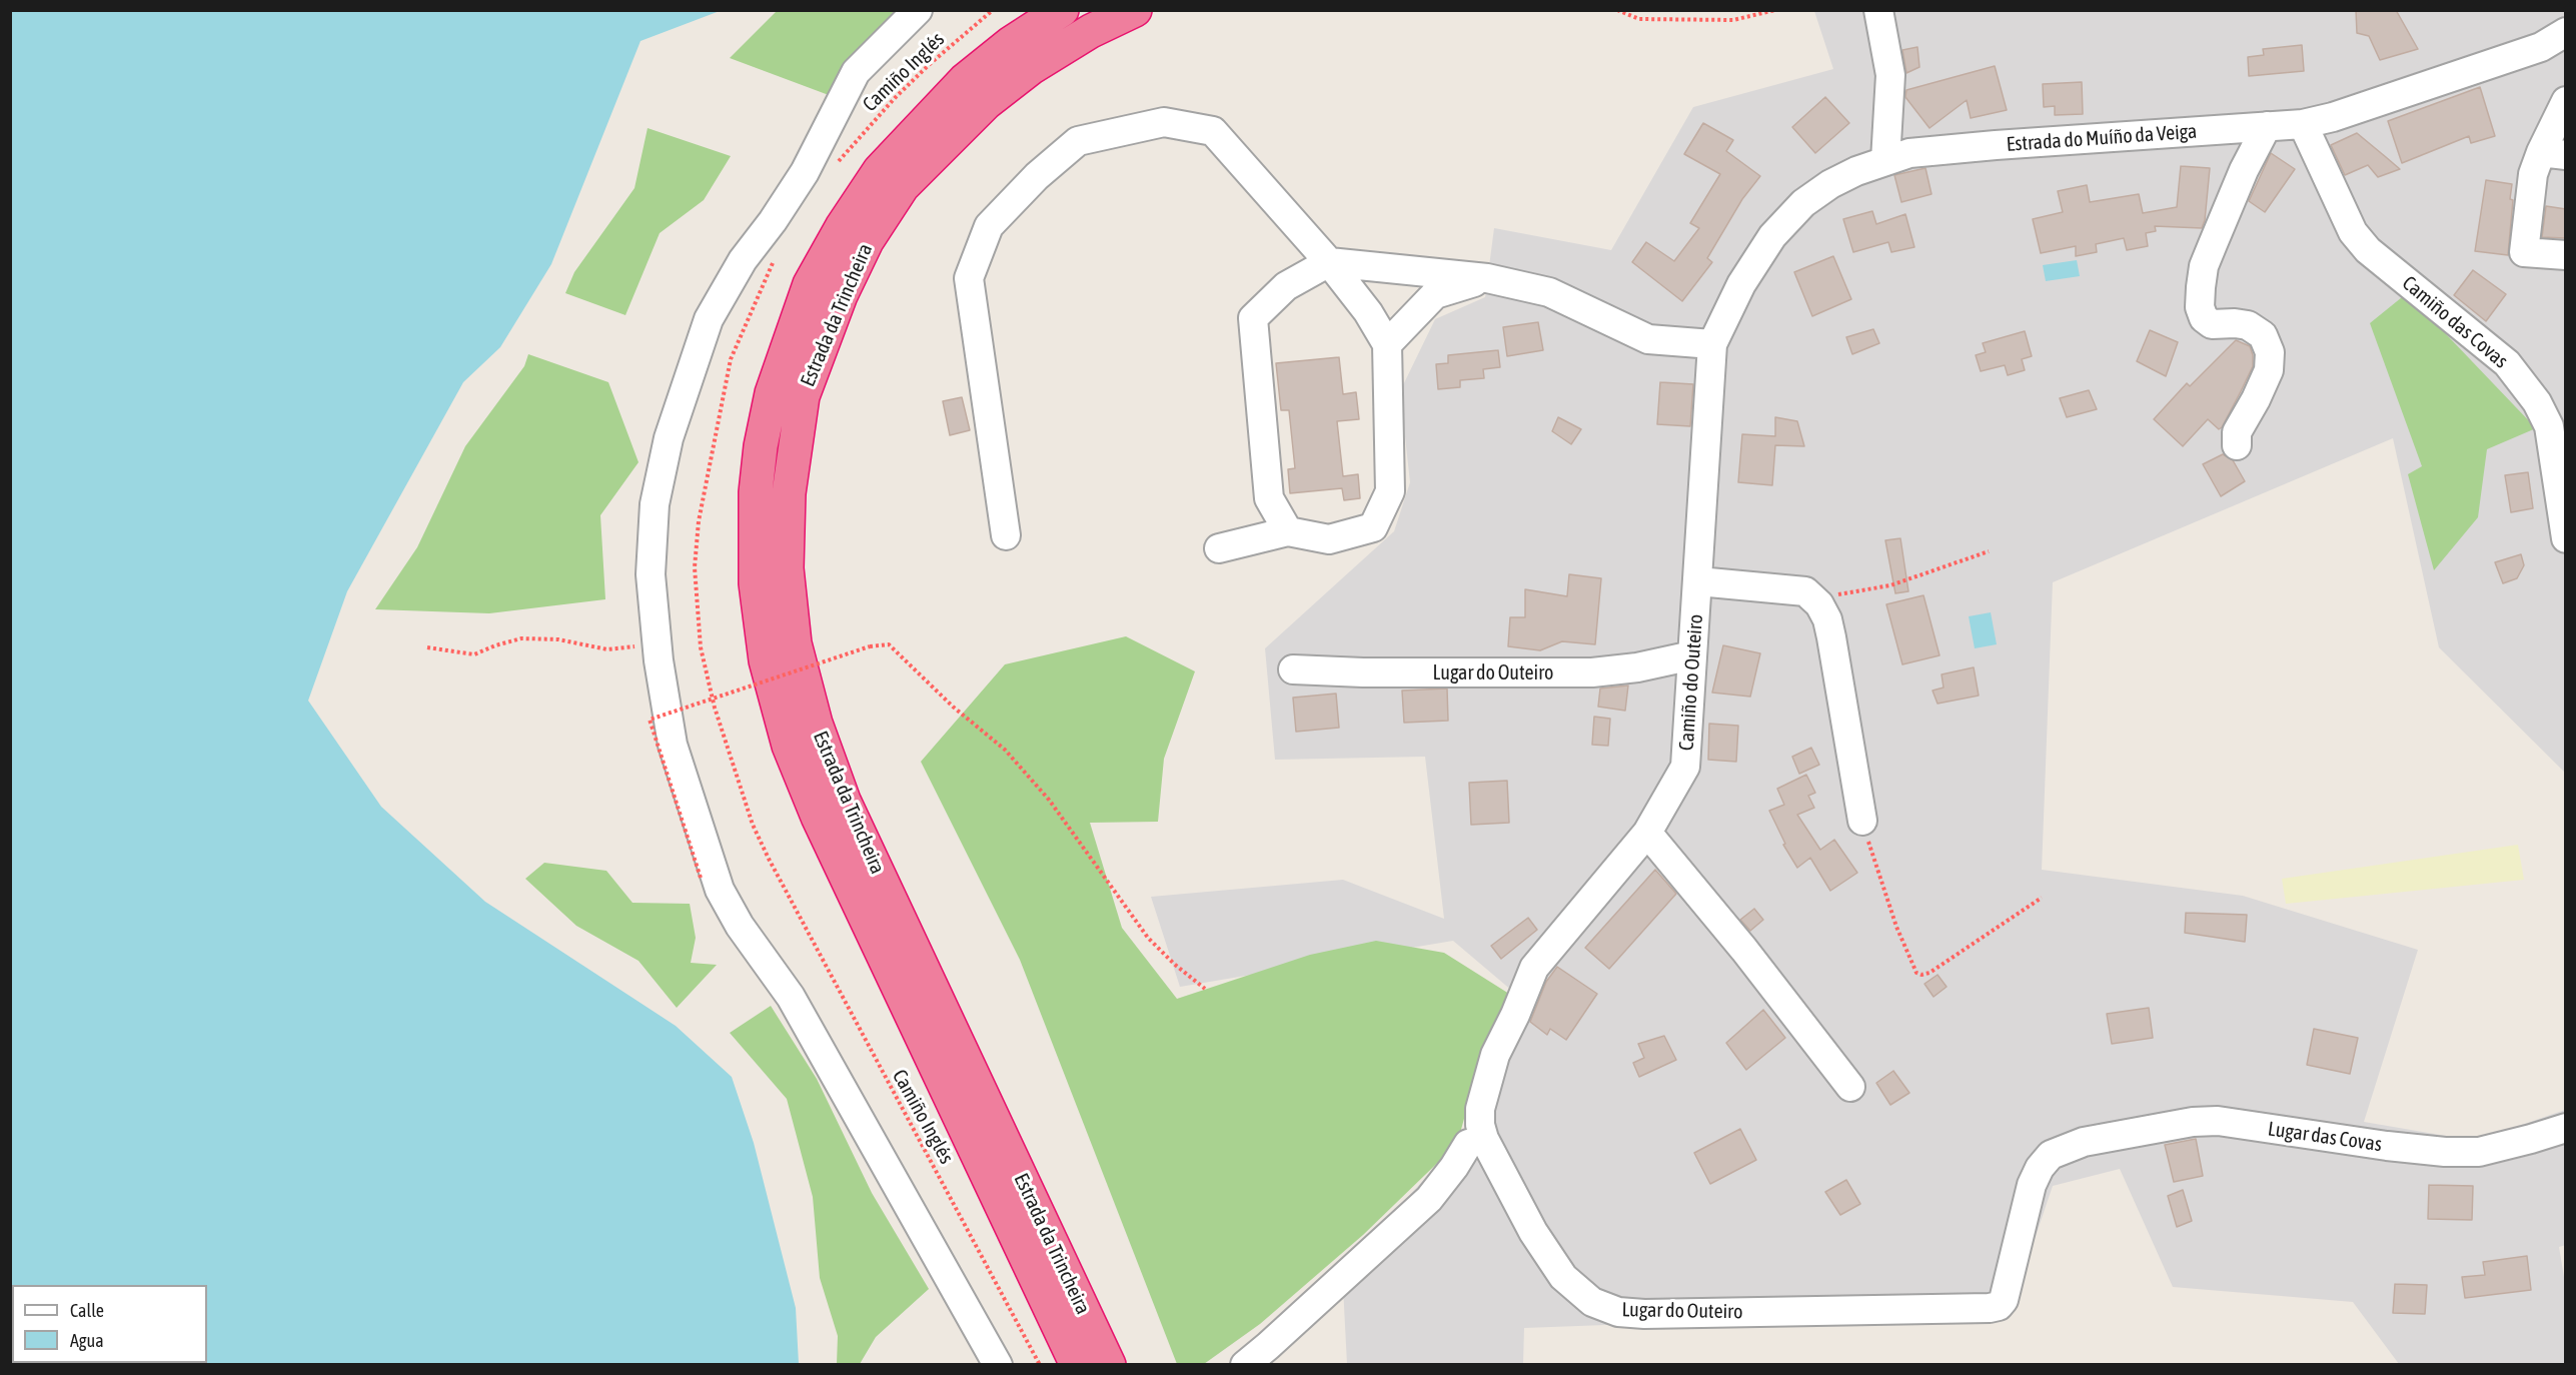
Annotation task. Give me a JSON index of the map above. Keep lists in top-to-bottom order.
{
  "streets": {
    "highway": ["Estrada da Trincheira"],
    "street": [
      "Estrada do Muíño da Veiga",
      "Camiño das Covas",
      "Lugar do Outeiro",
      "Camiño do Outeiro",
      "Lugar das Covas"
    ],
    "path": ["Camiño Inglés"]
  },
  "crossings": [
    ["Estrada do Muíño da Veiga", "Camiño das Covas"],
    ["Estrada do Muíño da Veiga", "Camiño do Outeiro"],
    ["Lugar do Outeiro", "Camiño do Outeiro"],
    ["Lugar do Outeiro", "Lugar das Covas"]
  ],
  "legend": ["Calle", "Agua"]
}
